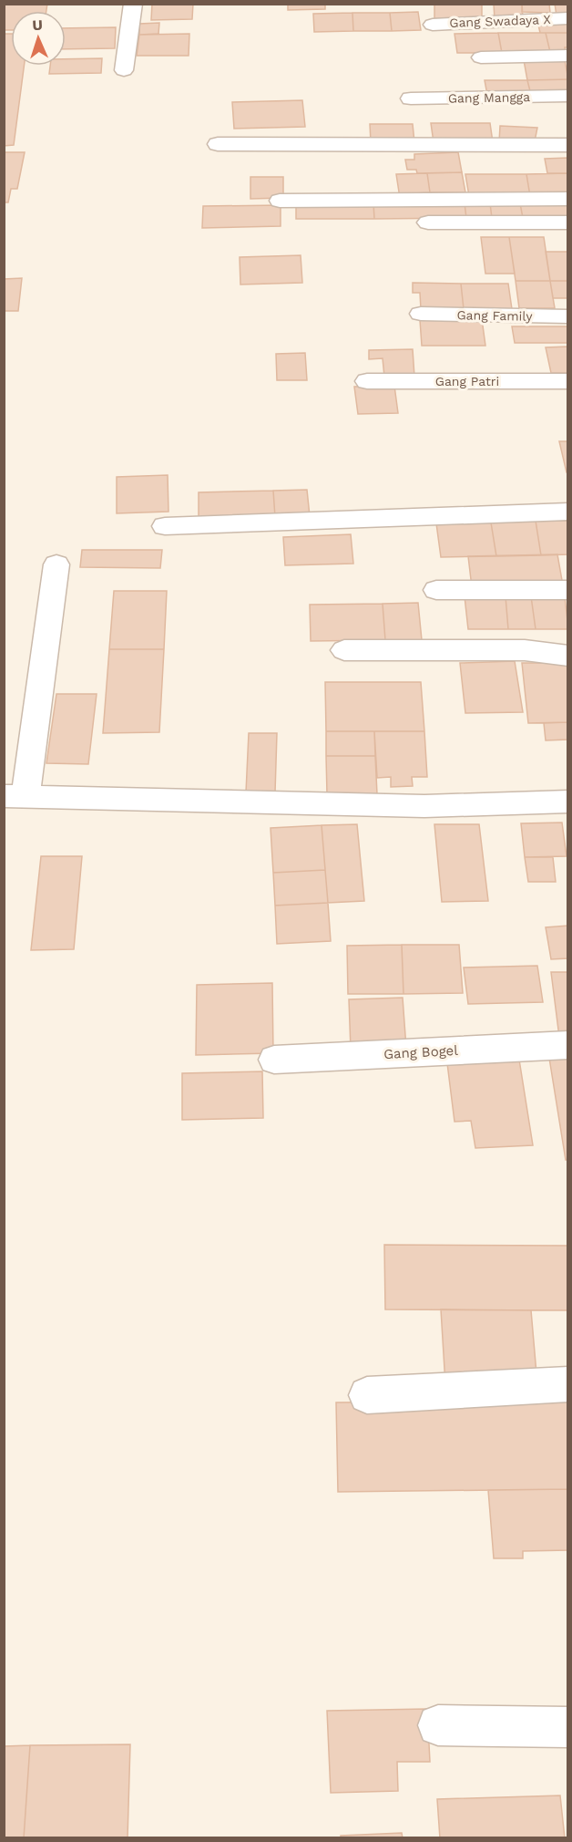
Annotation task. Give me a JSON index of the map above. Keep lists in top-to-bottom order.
{
  "streets": {
    "street": [
      "Gang Swadaya X",
      "Gang Mangga",
      "Gang Family",
      "Gang Patri",
      "Gang Bogel"
    ]
  },
  "north": "top"
}
